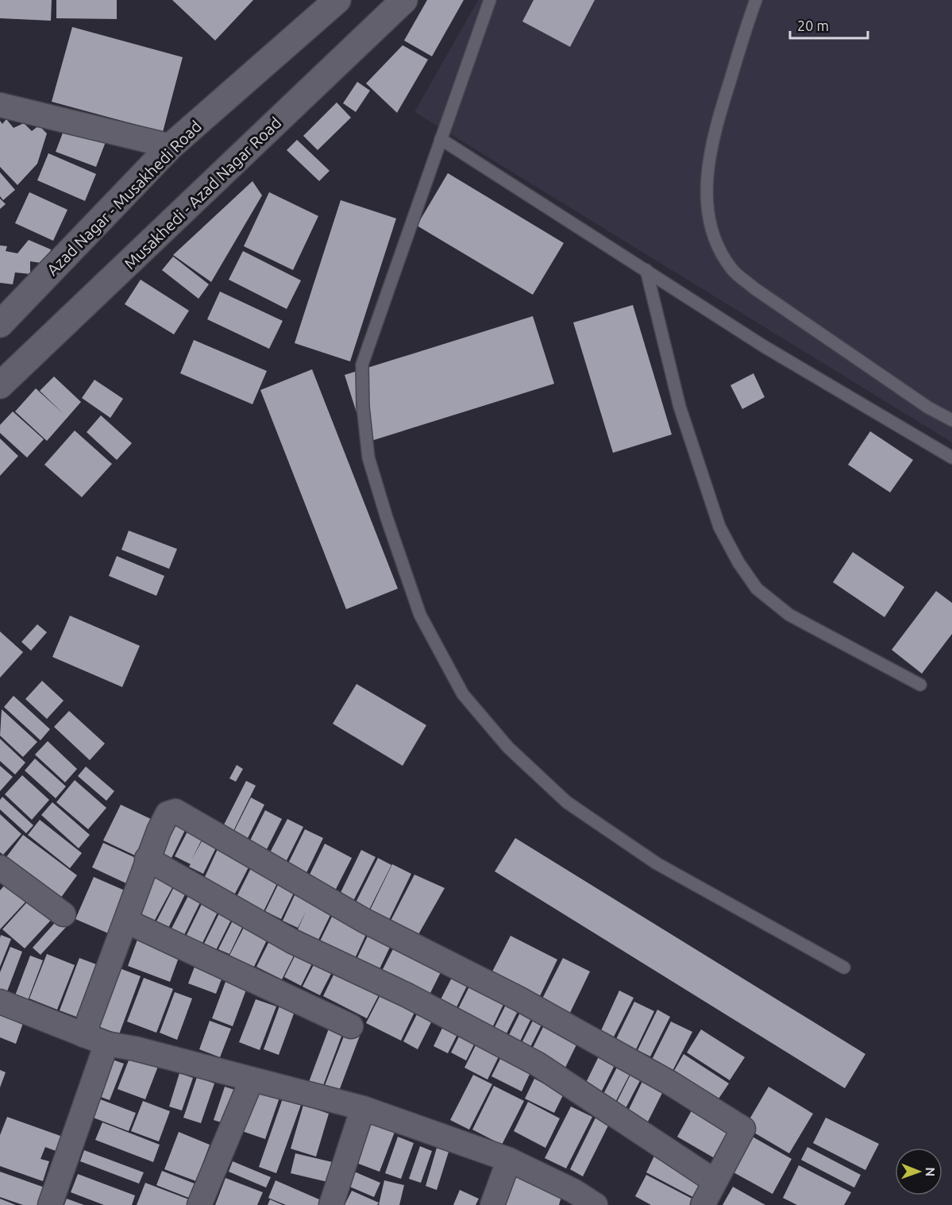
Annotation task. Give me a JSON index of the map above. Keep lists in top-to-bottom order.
{
  "streets": {
    "main road": ["Musakhedi - Azad Nagar Road", "Azad Nagar - Musakhedi Road"]
  },
  "scale_bar": "20 m",
  "north": "right"
}
